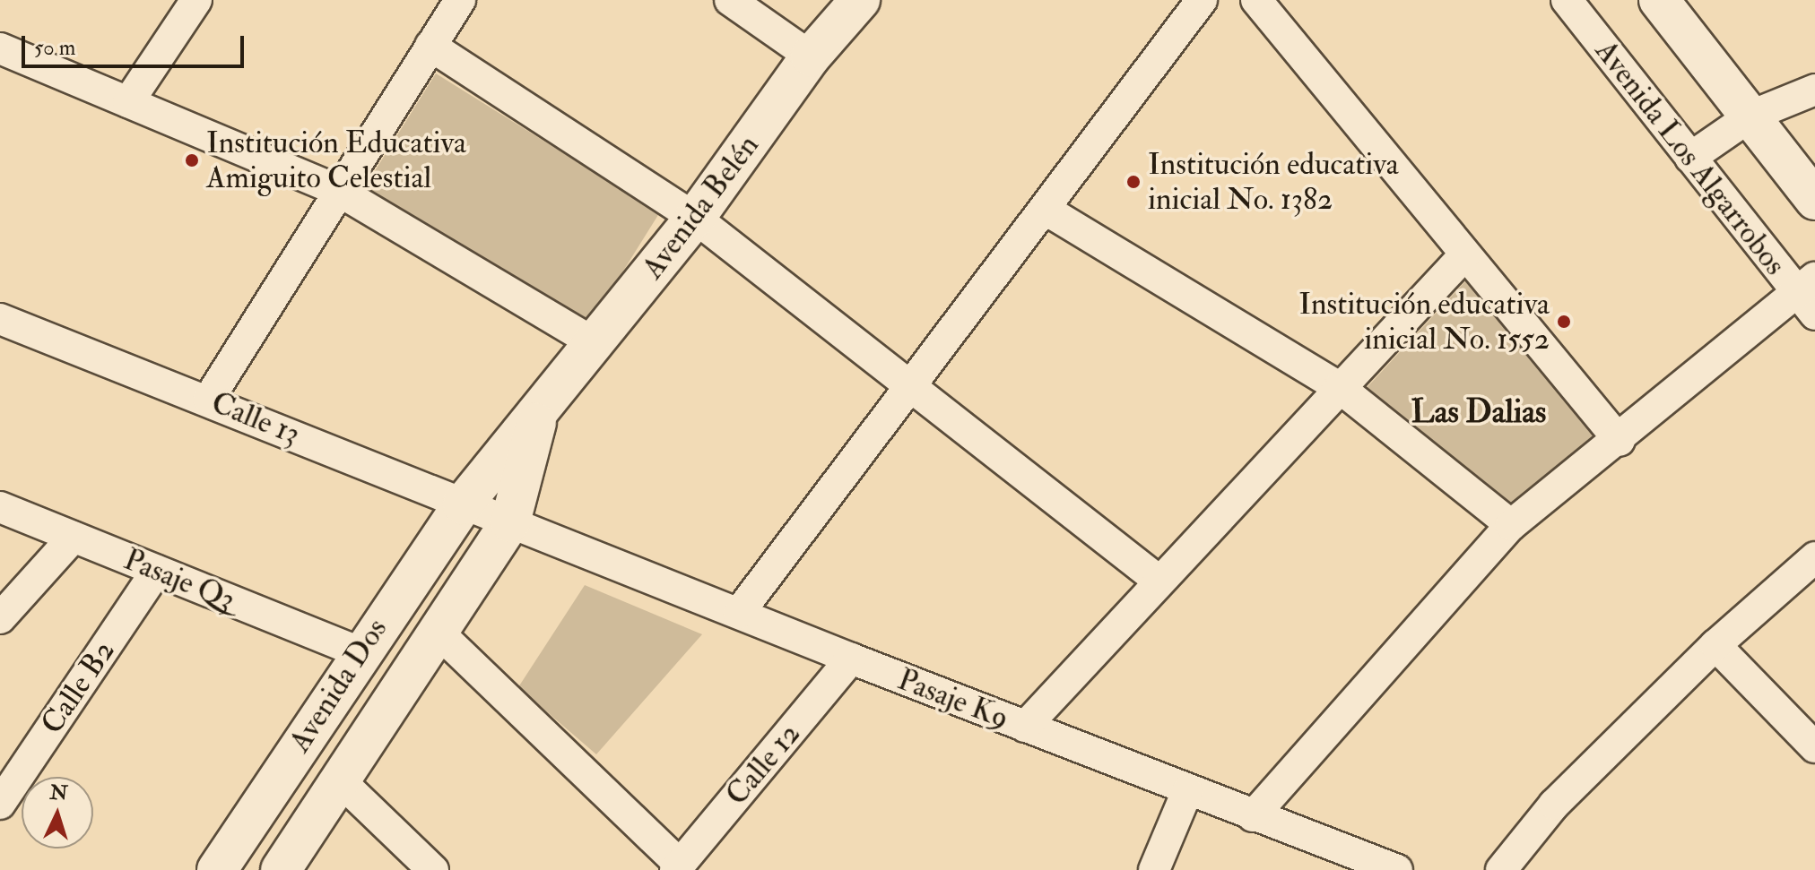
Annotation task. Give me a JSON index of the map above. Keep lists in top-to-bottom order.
{
  "streets": {
    "street": [
      "Avenida Los Algarrobos",
      "Avenida Belén",
      "Calle 13",
      "Pasaje Q3",
      "Avenida Dos",
      "Calle B2",
      "Pasaje K9",
      "Calle 12"
    ]
  },
  "crossings": [
    ["Avenida Belén", "Calle 13"],
    ["Avenida Belén", "Avenida Dos"],
    ["Avenida Belén", "Pasaje K9"],
    ["Calle 13", "Avenida Dos"],
    ["Calle 13", "Pasaje K9"],
    ["Pasaje Q3", "Avenida Dos"],
    ["Pasaje Q3", "Calle B2"],
    ["Avenida Dos", "Pasaje K9"],
    ["Pasaje K9", "Calle 12"]
  ],
  "districts": ["Las Dalias"],
  "places": ["Institución Educativa Amiguito Celestial", "Institución educativa inicial No. 1382", "Institución educativa inicial No. 1552"],
  "scale_bar": "50 m",
  "north": "top"
}
